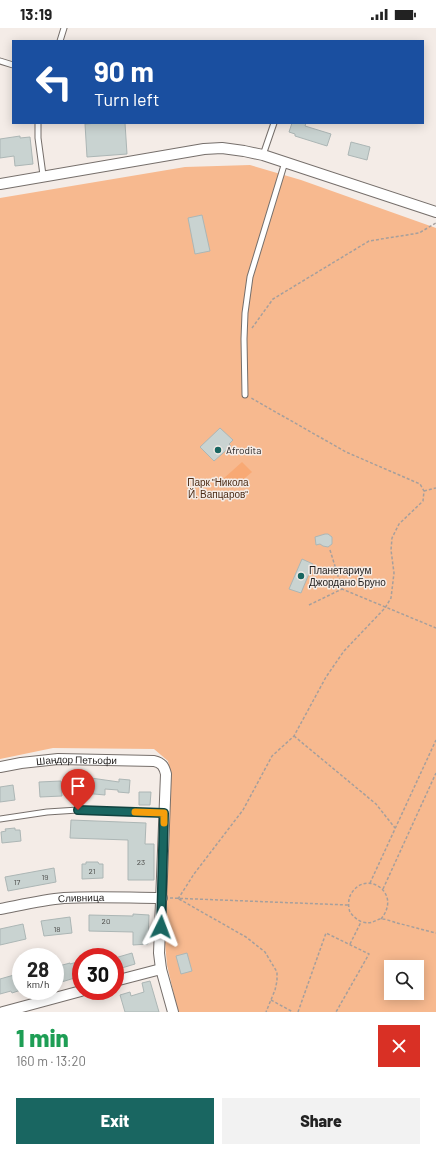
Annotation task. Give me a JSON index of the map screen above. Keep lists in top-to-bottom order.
{
  "streets": {
    "street": ["Шандор Петьофи", "Сливница"]
  },
  "parks": ["Парк \"Никола Й. Вапцаров\""],
  "places": ["Afrodita", "Планетариум Джордано Бруно"],
  "house_numbers": [
    "23",
    "21",
    "19",
    "17",
    "20",
    "18"
  ],
  "page": {
    "status": "13:19",
    "turn": ["90 m", "Turn left"],
    "speed": "28 km/h",
    "limit": "30",
    "heading": ["1 min", "160 m · 13:20"],
    "buttons": ["Exit", "Share"]
  }
}
